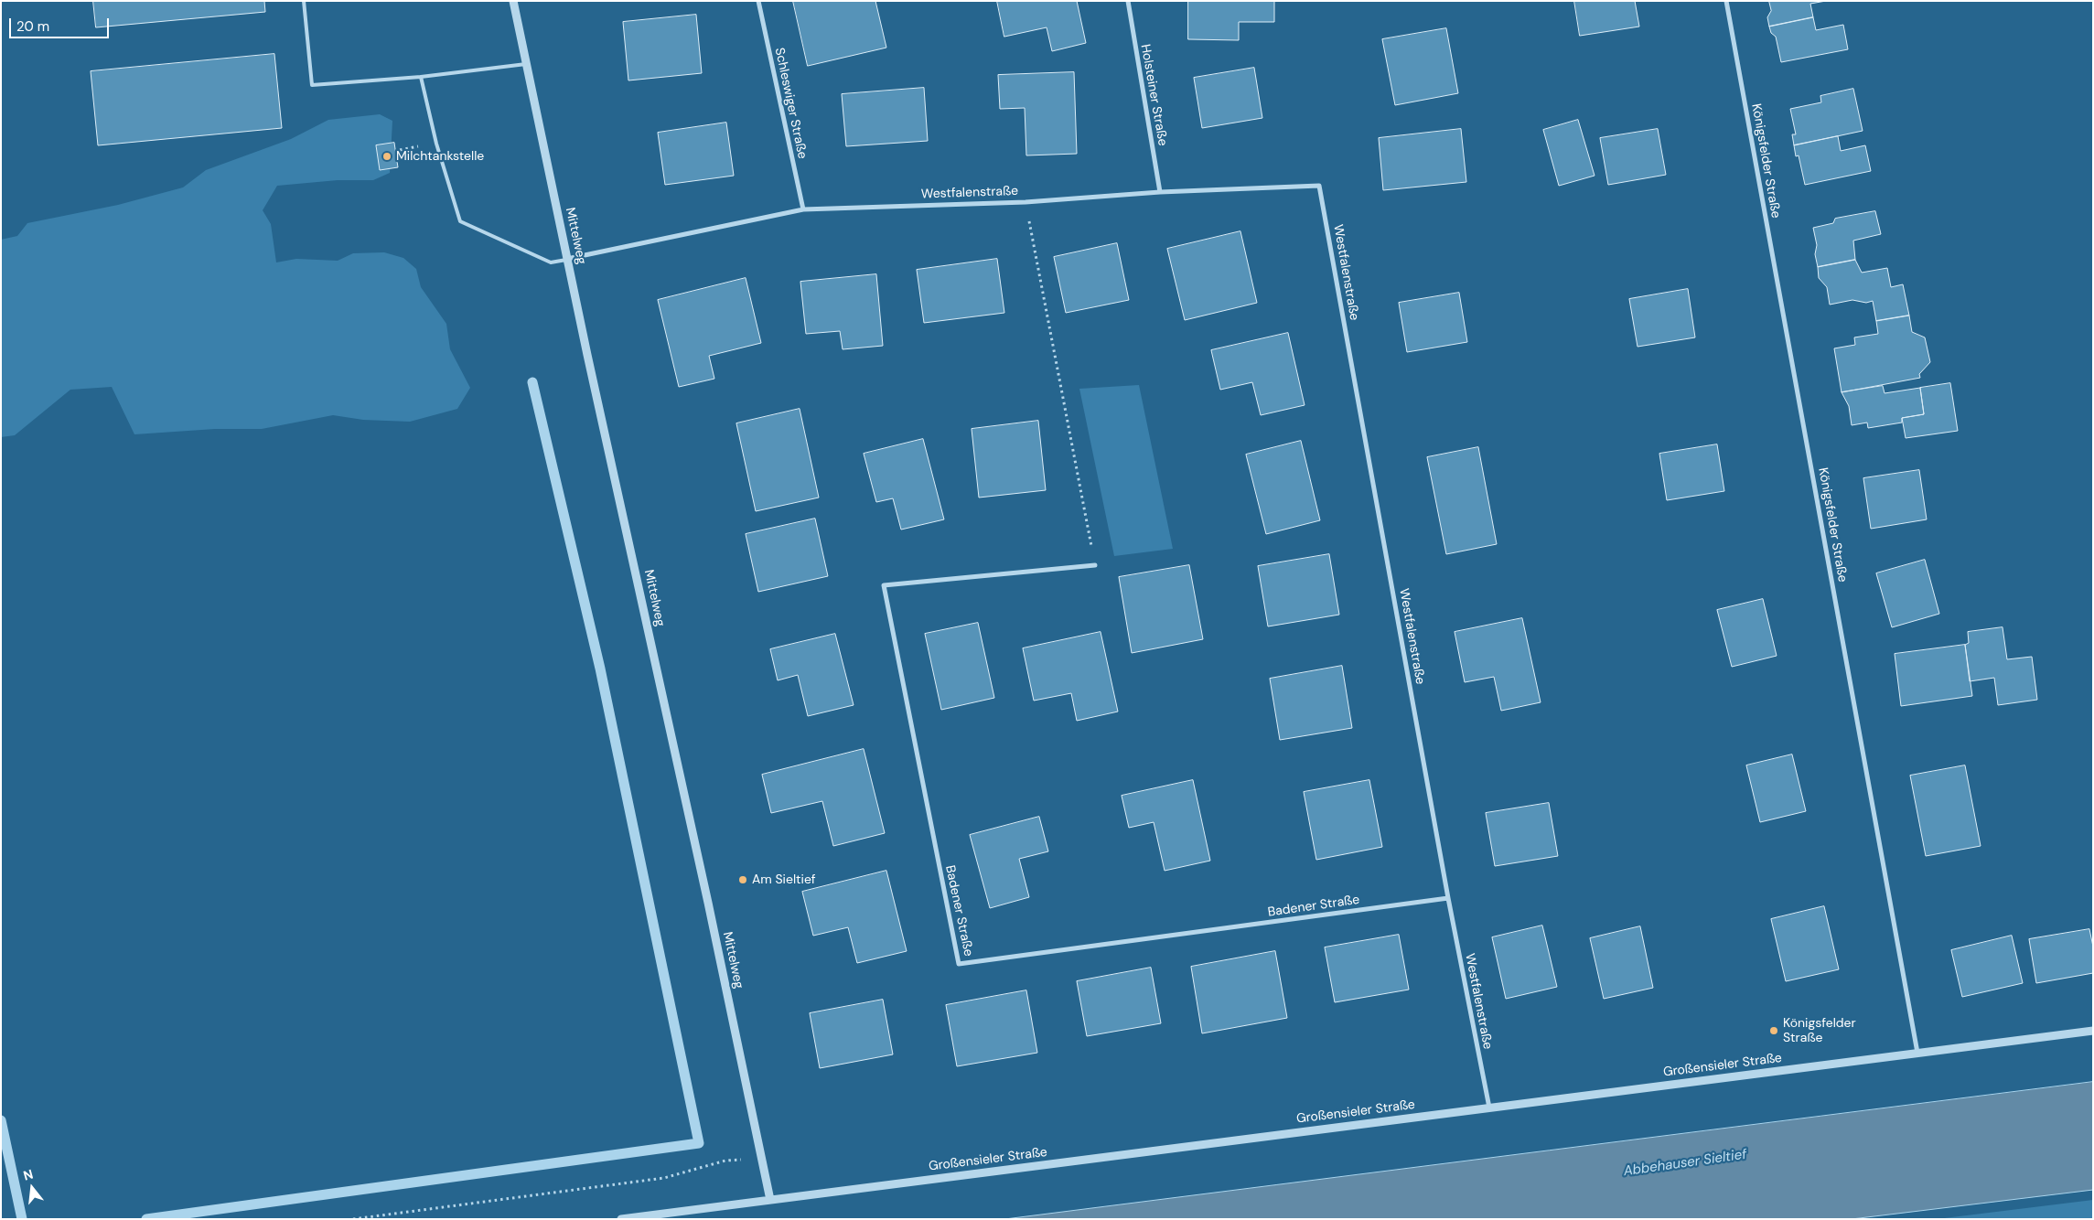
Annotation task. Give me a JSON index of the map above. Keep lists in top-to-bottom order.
{
  "streets": {
    "street": [
      "Holsteiner Straße",
      "Schleswiger Straße",
      "Königsfelder Straße",
      "Westfalenstraße",
      "Mittelweg",
      "Badener Straße",
      "Großensieler Straße"
    ]
  },
  "crossings": [
    ["Holsteiner Straße", "Westfalenstraße"],
    ["Schleswiger Straße", "Westfalenstraße"],
    ["Königsfelder Straße", "Großensieler Straße"],
    ["Westfalenstraße", "Mittelweg"],
    ["Westfalenstraße", "Badener Straße"],
    ["Westfalenstraße", "Großensieler Straße"],
    ["Mittelweg", "Großensieler Straße"]
  ],
  "water": ["Abbehauser Sieltief"],
  "places": ["Milchtankstelle", "Am Sieltief", "Königsfelder Straße"],
  "scale_bar": "20 m",
  "north": "top"
}
